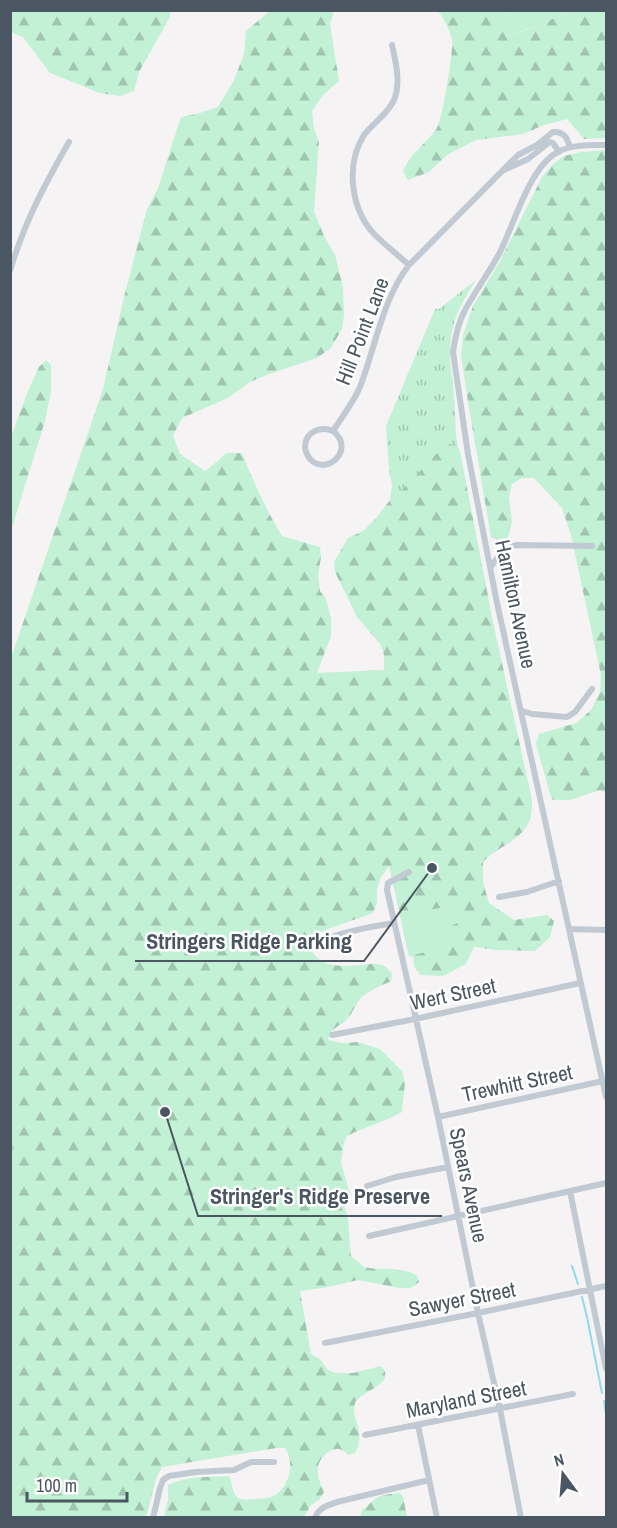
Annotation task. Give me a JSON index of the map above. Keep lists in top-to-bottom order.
{
  "streets": {
    "street": [
      "Hill Point Lane",
      "Hamilton Avenue",
      "Wert Street",
      "Trewhitt Street",
      "Spears Avenue",
      "Sawyer Street",
      "Maryland Street"
    ]
  },
  "crossings": [
    ["Hill Point Lane", "Hamilton Avenue"],
    ["Hamilton Avenue", "Wert Street"],
    ["Hamilton Avenue", "Trewhitt Street"],
    ["Wert Street", "Spears Avenue"],
    ["Trewhitt Street", "Spears Avenue"],
    ["Spears Avenue", "Sawyer Street"],
    ["Spears Avenue", "Maryland Street"]
  ],
  "places": ["Stringers Ridge Parking", "Stringer's Ridge Preserve"],
  "scale_bar": "100 m",
  "north": "top"
}
